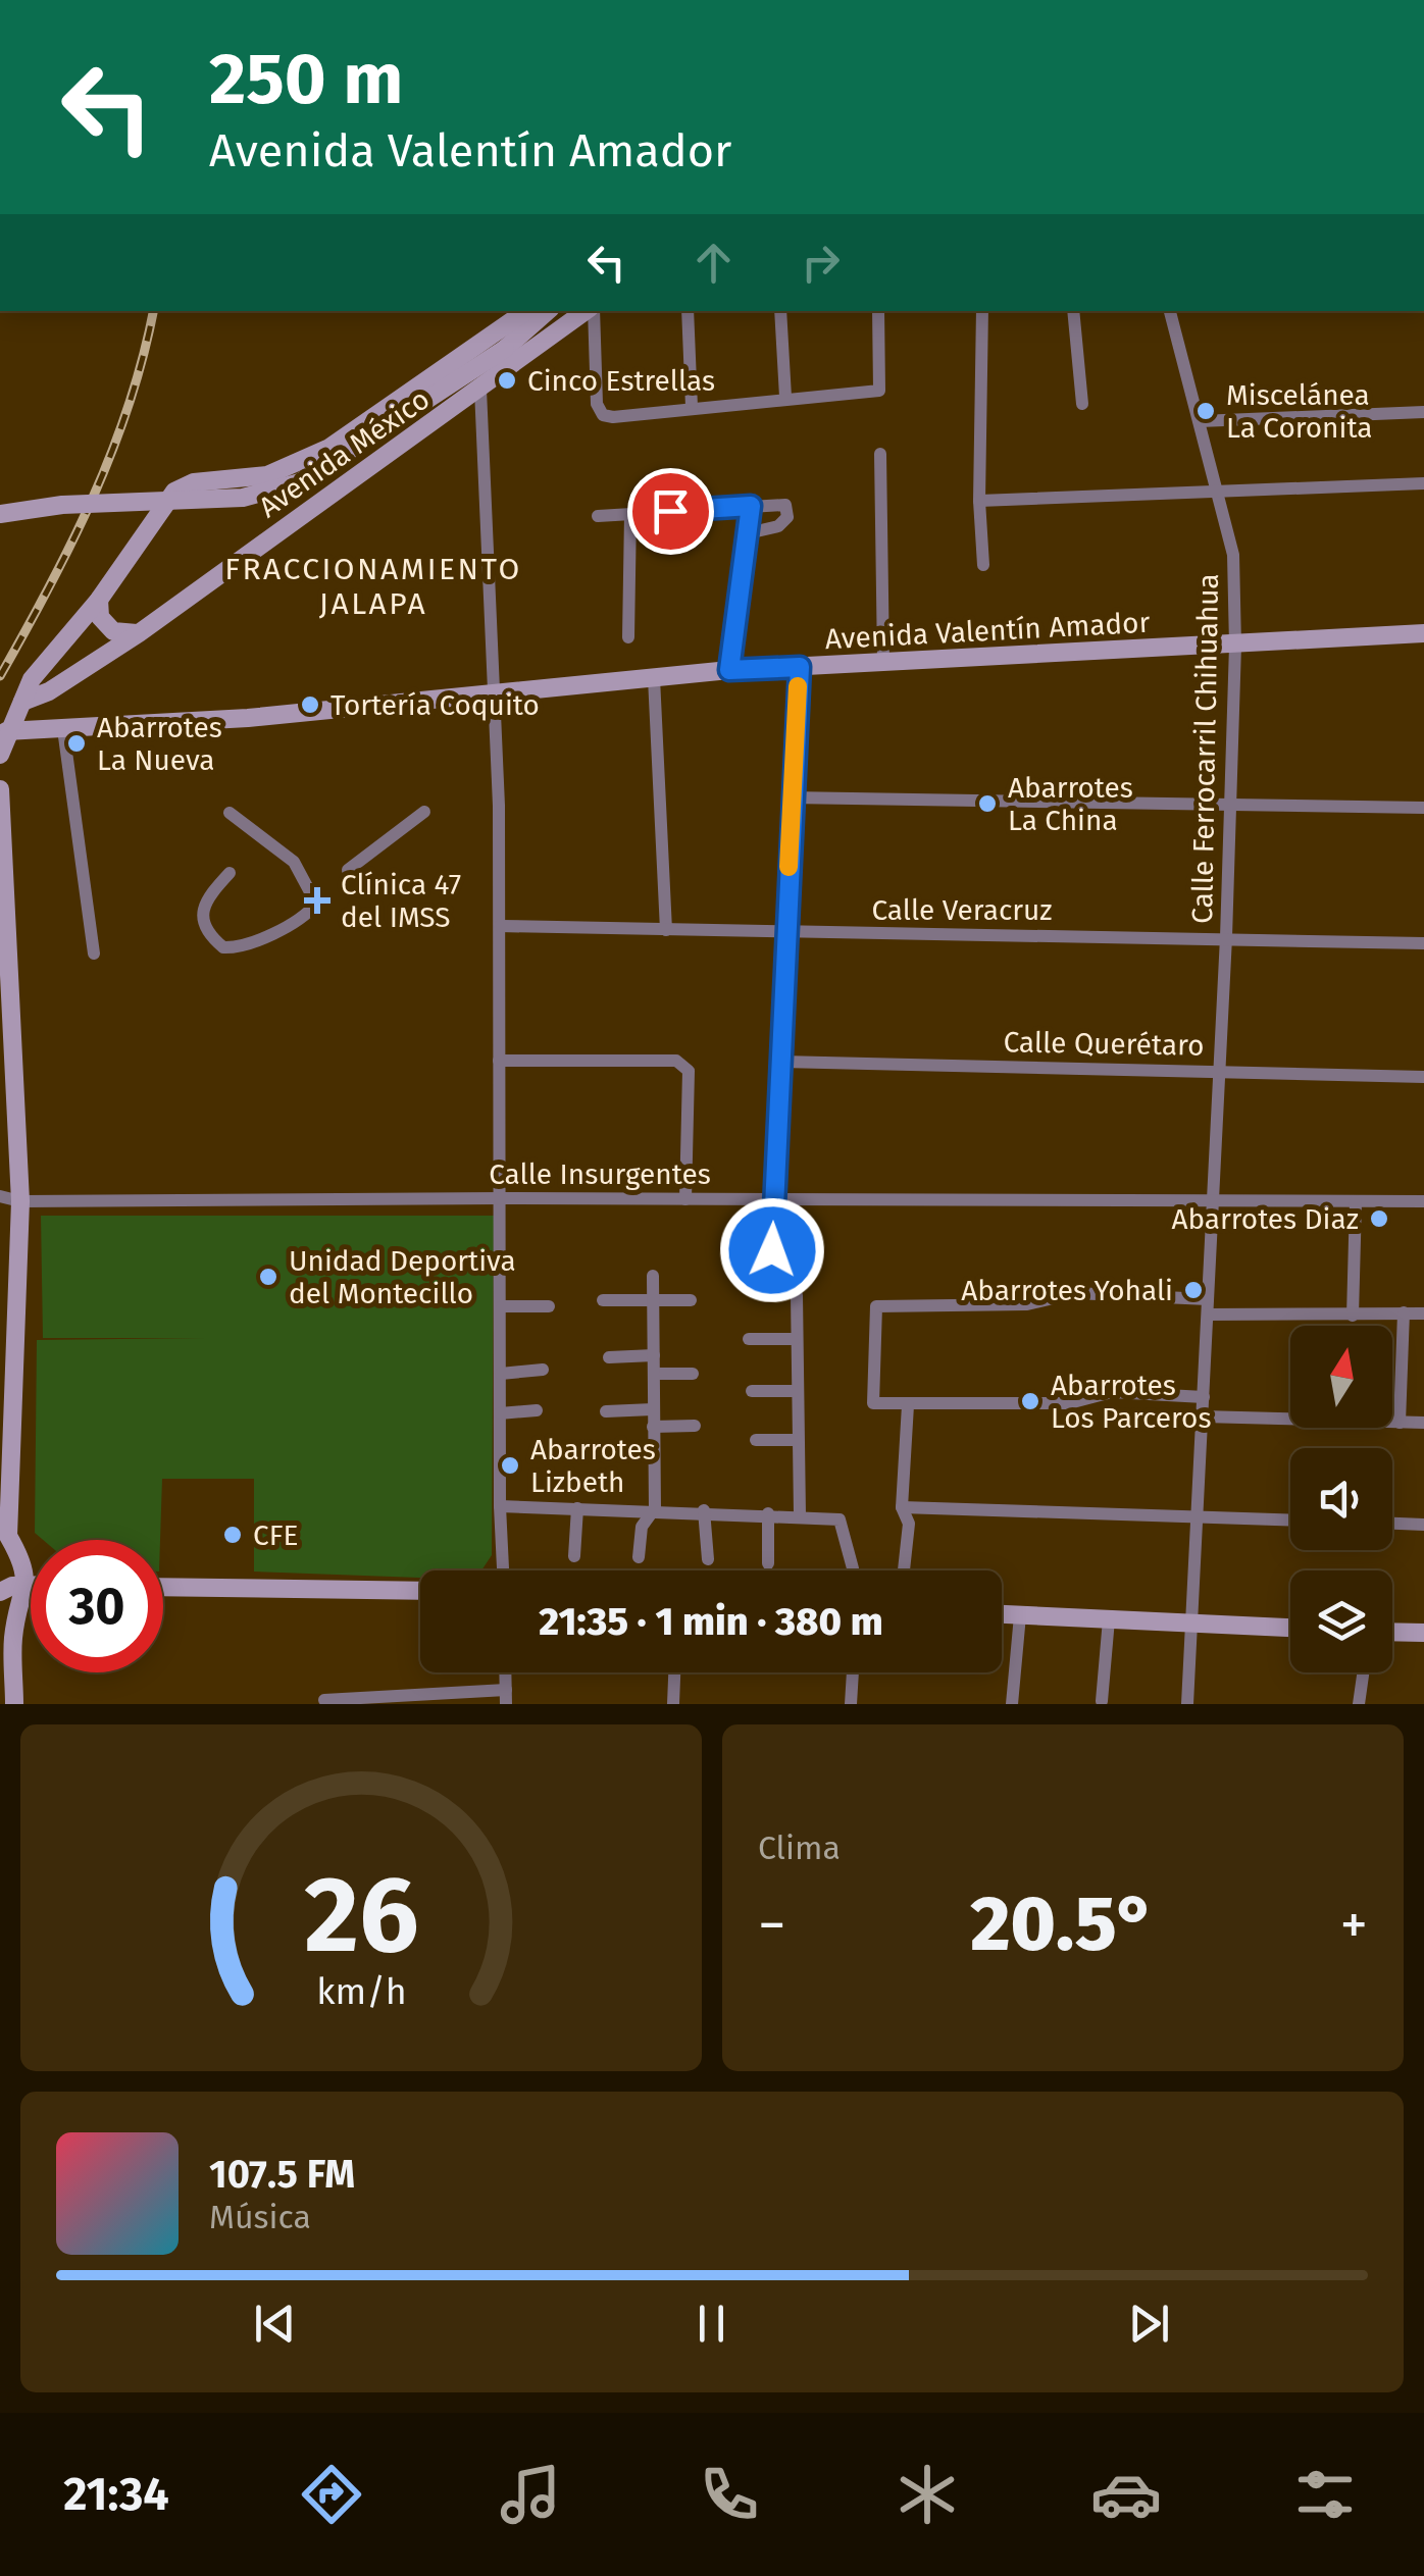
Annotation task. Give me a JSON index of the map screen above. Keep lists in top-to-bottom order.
{
  "streets": {
    "street": [
      "Avenida México",
      "Avenida Valentín Amador",
      "Calle Ferrocarril Chihuahua",
      "Calle Veracruz",
      "Calle Querétaro",
      "Calle Insurgentes"
    ]
  },
  "crossings": [
    ["Avenida México", "Avenida Valentín Amador"],
    ["Avenida Valentín Amador", "Calle Ferrocarril Chihuahua"],
    ["Calle Ferrocarril Chihuahua", "Calle Veracruz"],
    ["Calle Ferrocarril Chihuahua", "Calle Querétaro"],
    ["Calle Ferrocarril Chihuahua", "Calle Insurgentes"]
  ],
  "districts": ["FRACCIONAMIENTO JALAPA"],
  "places": {
    "other": [
      "Cinco Estrellas",
      "Miscelánea La Coronita",
      "Tortería Coquito",
      "Abarrotes La Nueva",
      "Abarrotes La China",
      "Abarrotes Diaz",
      "Unidad Deportiva del Montecillo",
      "Abarrotes Yohali",
      "Abarrotes Los Parceros",
      "Abarrotes Lizbeth",
      "CFE"
    ],
    "health": ["Clínica 47 del IMSS"]
  },
  "north": "top",
  "page": {
    "turn": ["250 m", "Avenida Valentín Amador"],
    "limit": "30",
    "trip": "21:35 · 1 min · 380 m",
    "tile": "Clima",
    "heat": ["−", "20.5°", "+"],
    "song": ["107.5 FM", "Música"],
    "tabs": "21:34",
    "gauge": ["26", "km/h"]
  }
}
